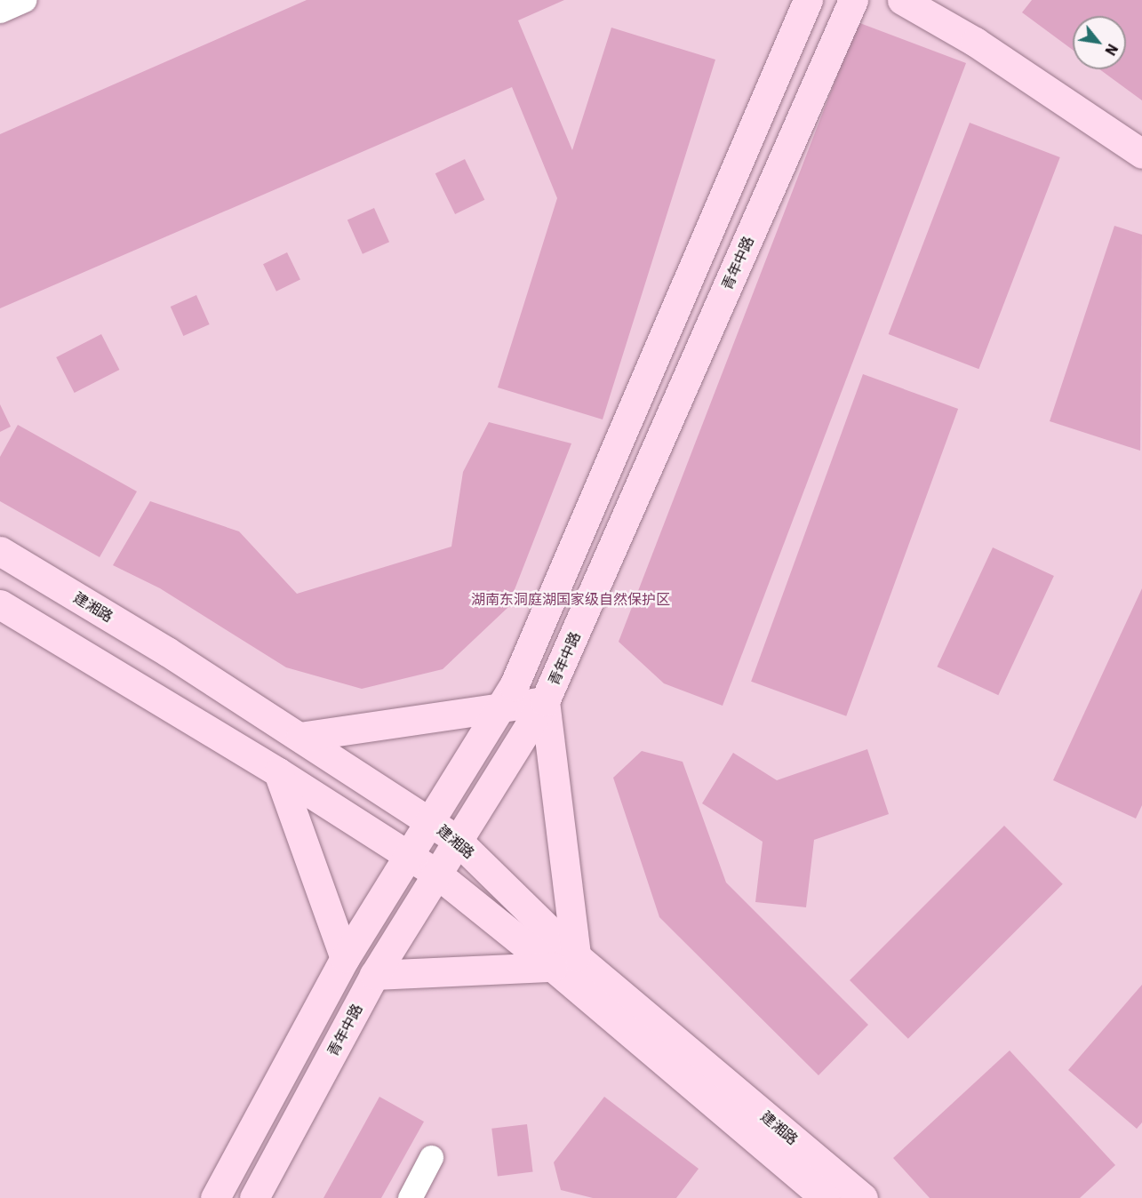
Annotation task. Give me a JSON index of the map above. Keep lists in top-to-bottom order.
{
  "streets": {
    "main road": ["青年中路", "建湘路"]
  },
  "crossings": [
    ["青年中路", "建湘路"]
  ],
  "parks": ["湖南东洞庭湖国家级自然保护区"],
  "north": "bottom right"
}
